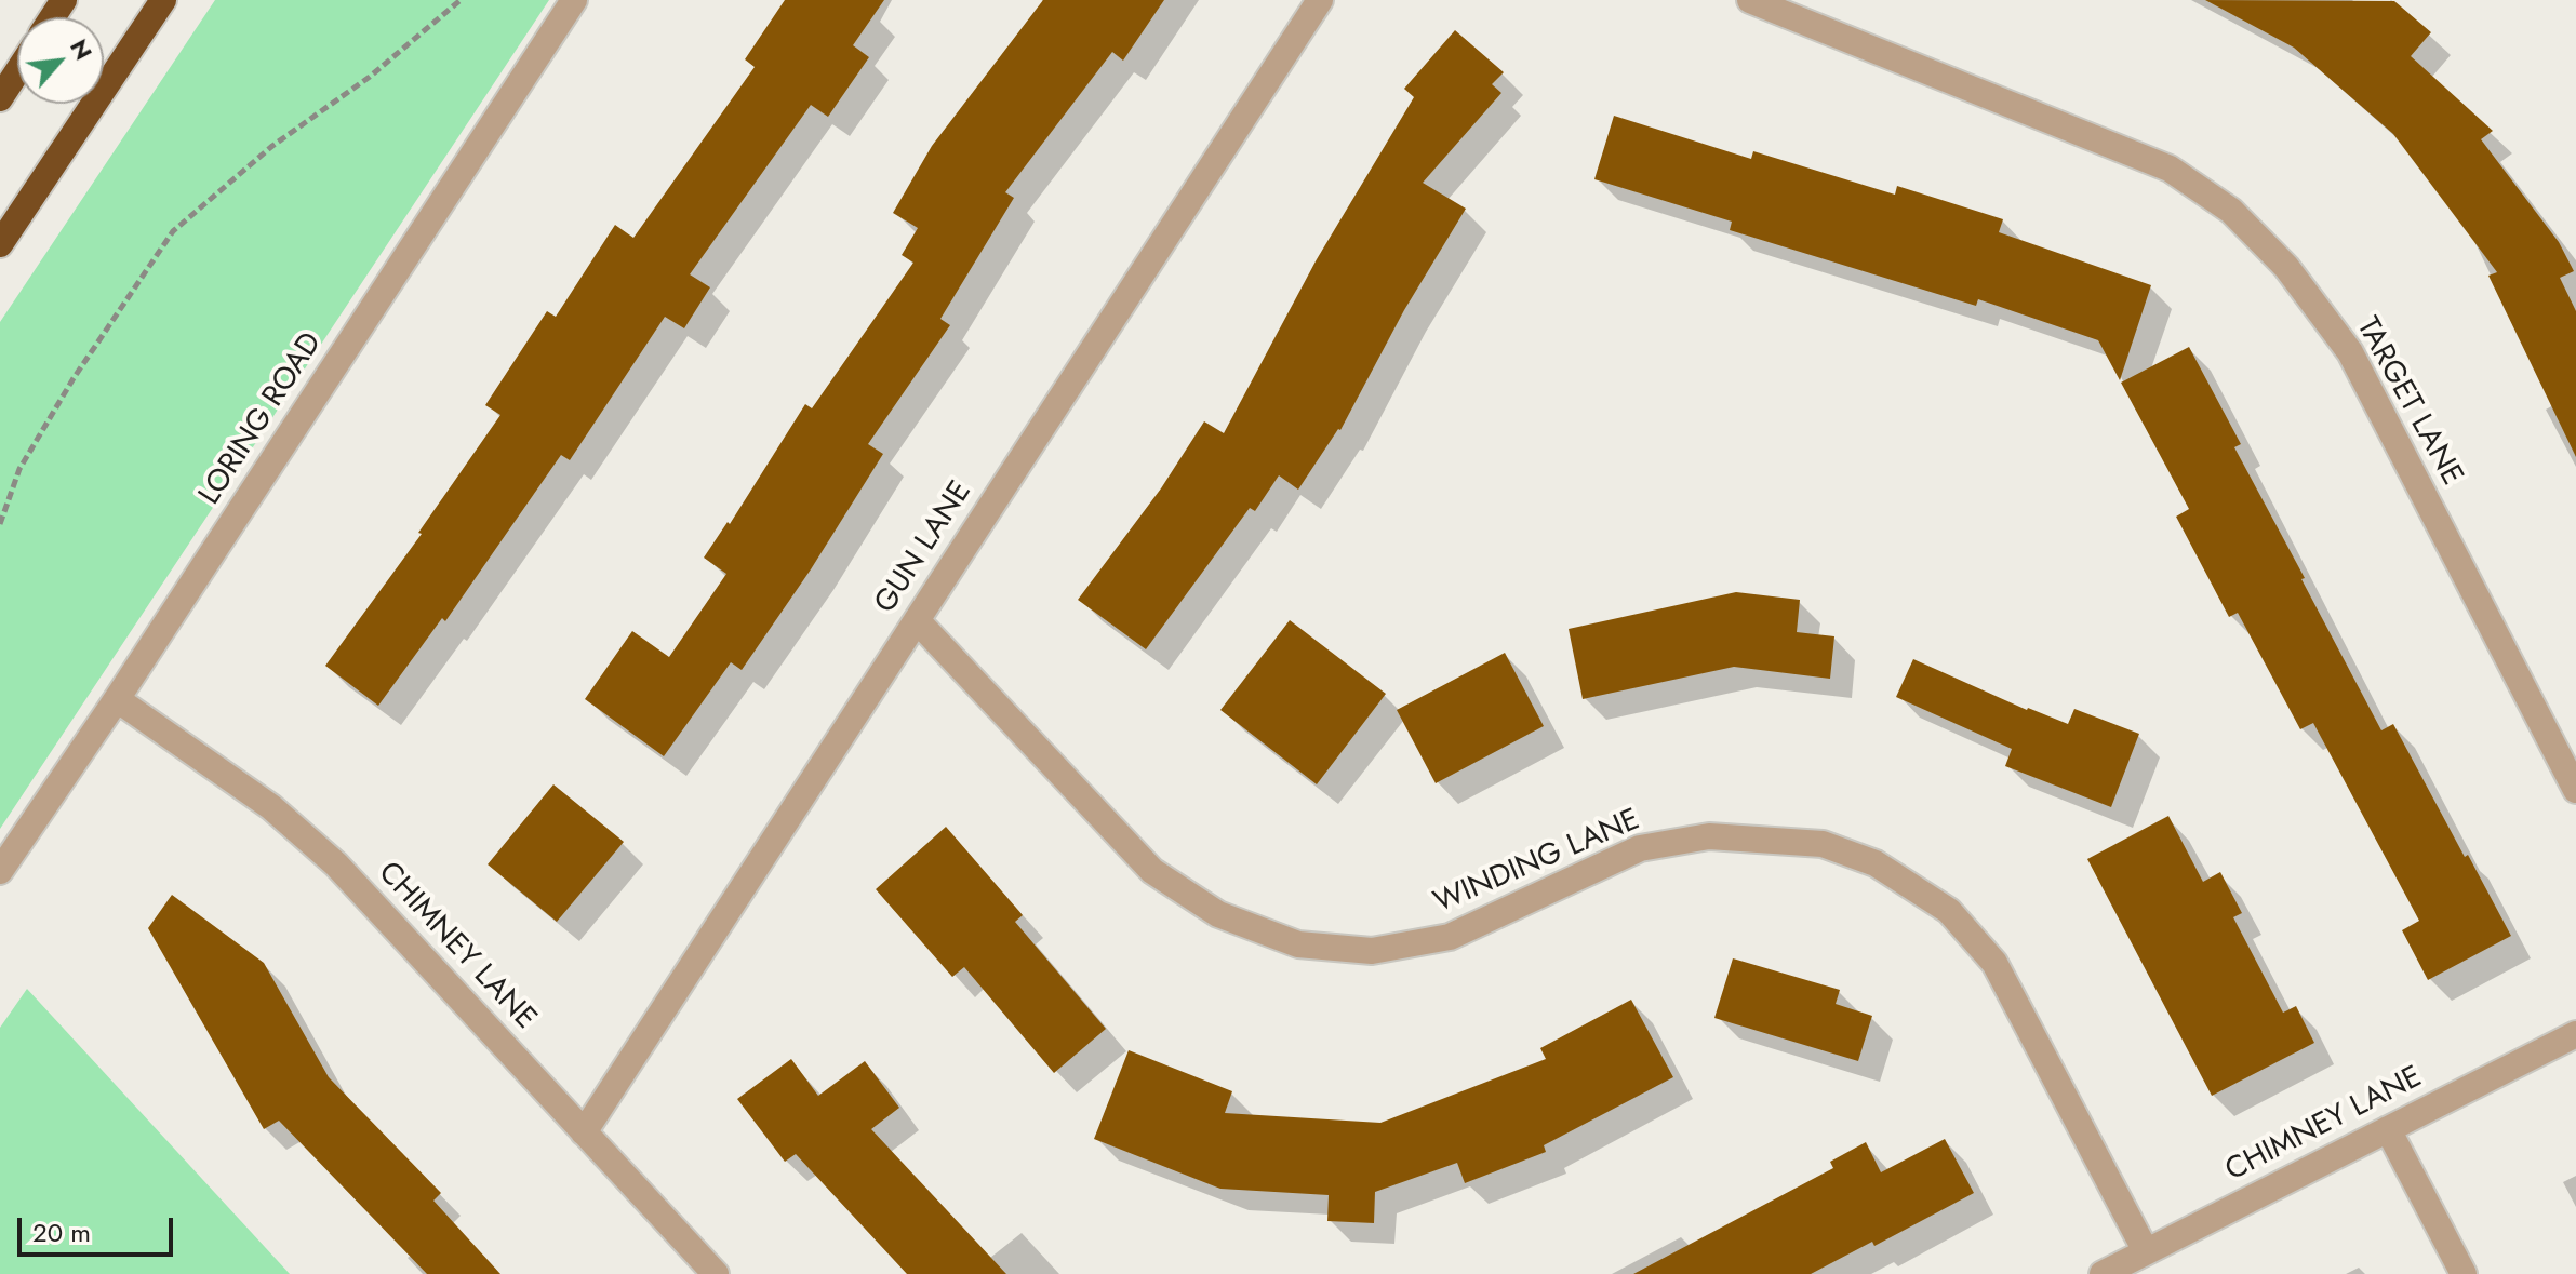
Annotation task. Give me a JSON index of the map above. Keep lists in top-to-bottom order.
{
  "streets": {
    "street": [
      "TARGET LANE",
      "LORING ROAD",
      "GUN LANE",
      "WINDING LANE",
      "CHIMNEY LANE"
    ]
  },
  "crossings": [
    ["LORING ROAD", "CHIMNEY LANE"],
    ["GUN LANE", "WINDING LANE"],
    ["GUN LANE", "CHIMNEY LANE"],
    ["WINDING LANE", "CHIMNEY LANE"]
  ],
  "scale_bar": "20 m",
  "north": "top right"
}
